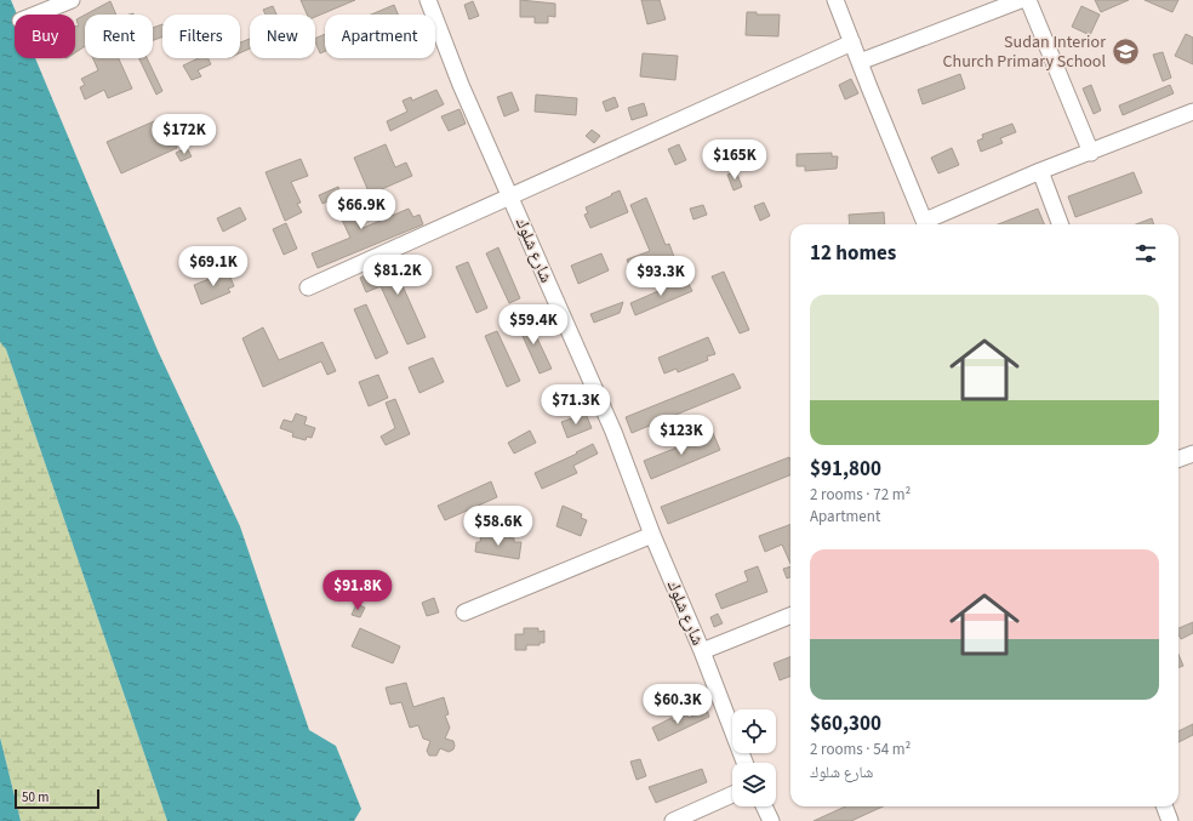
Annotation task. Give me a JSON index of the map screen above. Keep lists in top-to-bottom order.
{
  "streets": {
    "street": ["شارع شلوك"]
  },
  "places": {
    "school or university": ["Sudan Interior Church Primary School"]
  },
  "scale_bar": "50 m",
  "page": {
    "chip": [
      "Buy",
      "Rent",
      "Filters",
      "New",
      "Apartment"
    ],
    "price": [
      "$172K",
      "$165K",
      "$66.9K",
      "$69.1K",
      "$81.2K",
      "$93.3K",
      "$59.4K",
      "$71.3K",
      "$123K",
      "$58.6K",
      "$91.8K",
      "$60.3K"
    ],
    "heading": "12 homes",
    "list": [
      {
        "name": "$91,800",
        "note": "2 rooms · 72 m² · Apartment"
      },
      {
        "name": "$60,300",
        "note": "2 rooms · 54 m² · شارع شلوك"
      }
    ],
    "scale": "50 m"
  }
}
